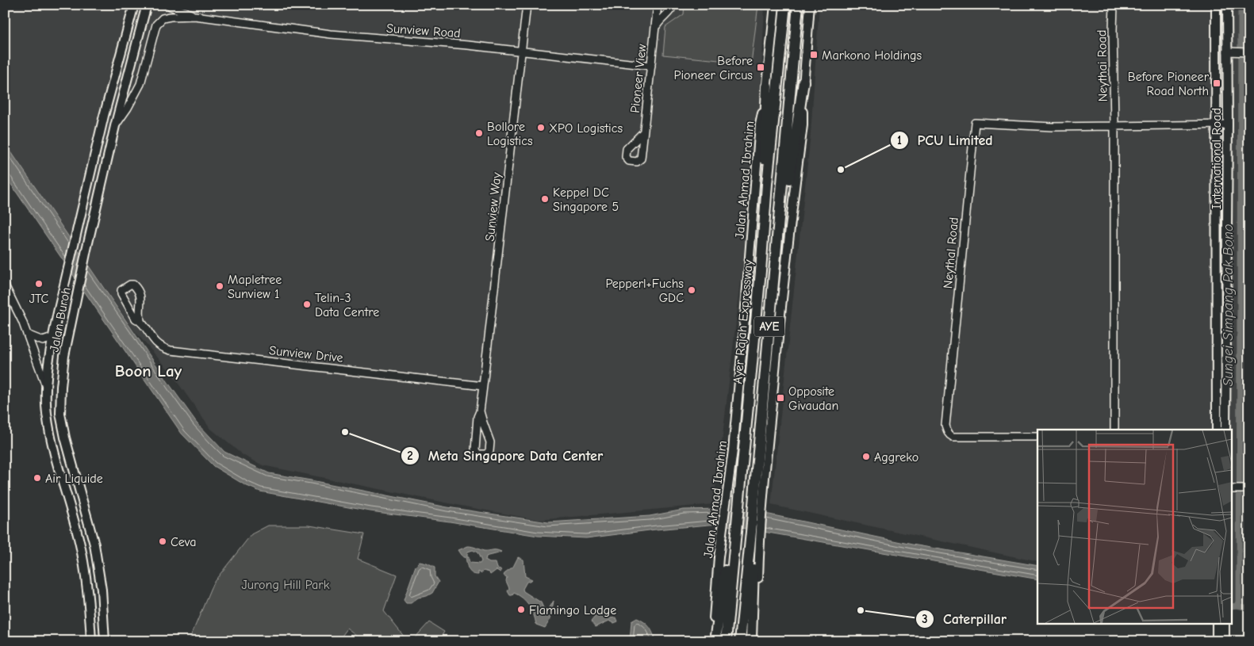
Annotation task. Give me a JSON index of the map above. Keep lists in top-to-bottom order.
{
  "streets": {
    "highway": ["Ayer Rajah Expressway", "AYE"],
    "main road": ["International Road", "Jalan Ahmad Ibrahim", "Jalan Buroh"],
    "street": [
      "Sunview Road",
      "Neythai Road",
      "Pioneer View",
      "Sunview Way",
      "Neythal Road",
      "Sunview Drive"
    ]
  },
  "crossings": [
    ["Sunview Road", "Pioneer View"],
    ["Sunview Road", "Sunview Way"],
    ["Sunview Road", "Jalan Buroh"],
    ["Neythai Road", "Neythal Road"],
    ["International Road", "Neythal Road"],
    ["Sunview Way", "Sunview Drive"]
  ],
  "districts": ["Boon Lay"],
  "water": ["Sungei Simpang Pak Bono"],
  "parks": ["Jurong Hill Park"],
  "places": {
    "transit": [
      "Markono Holdings",
      "Before Pioneer Circus",
      "Before Pioneer Road North",
      "Opposite Givaudan"
    ],
    "other": [
      "XPO Logistics",
      "Bollore Logistics",
      "PCU Limited",
      "Keppel DC Singapore 5",
      "JTC",
      "Mapletree Sunview 1",
      "Pepperl+Fuchs GDC",
      "Telin-3 Data Centre",
      "Meta Singapore Data Center",
      "Aggreko",
      "Air Liquide",
      "Ceva",
      "Flamingo Lodge",
      "Caterpillar"
    ]
  }
}
